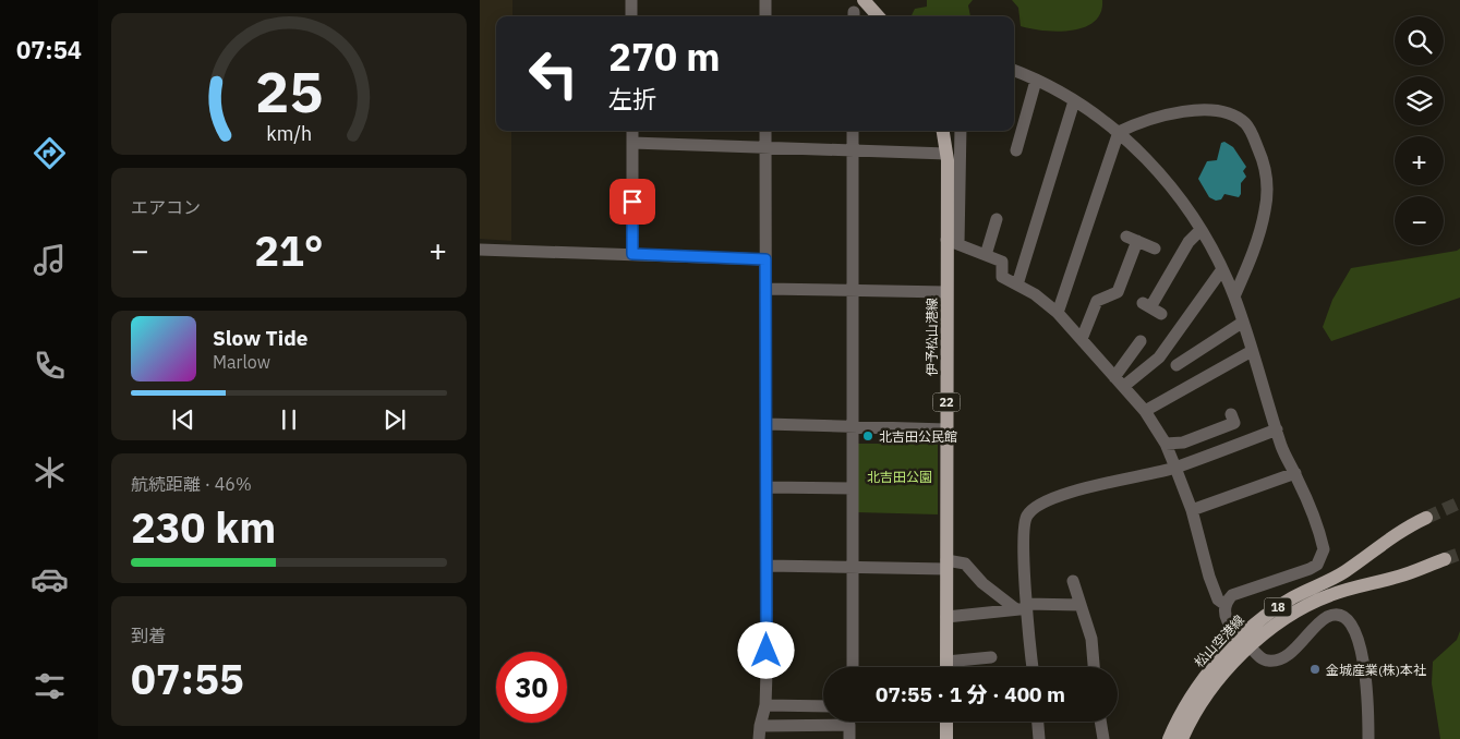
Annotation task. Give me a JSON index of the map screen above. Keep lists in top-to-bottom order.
{
  "streets": {
    "main road": [
      "伊予松山港線",
      "22",
      "18",
      "松山空港線"
    ]
  },
  "parks": ["北吉田公園"],
  "places": ["北吉田公民館", "金城産業(株)本社"],
  "page": {
    "tabs": "07:54",
    "map_buttons": ["+", "−"],
    "turn": ["270 m", "左折"],
    "tile": [
      "エアコン",
      ["航続距離 · 46%", "230 km"],
      ["到着", "07:55"]
    ],
    "heat": ["−", "21°", "+"],
    "song": ["Slow Tide", "Marlow"],
    "limit": "30",
    "trip": "07:55 · 1 分 · 400 m",
    "gauge": ["25", "km/h"]
  }
}
